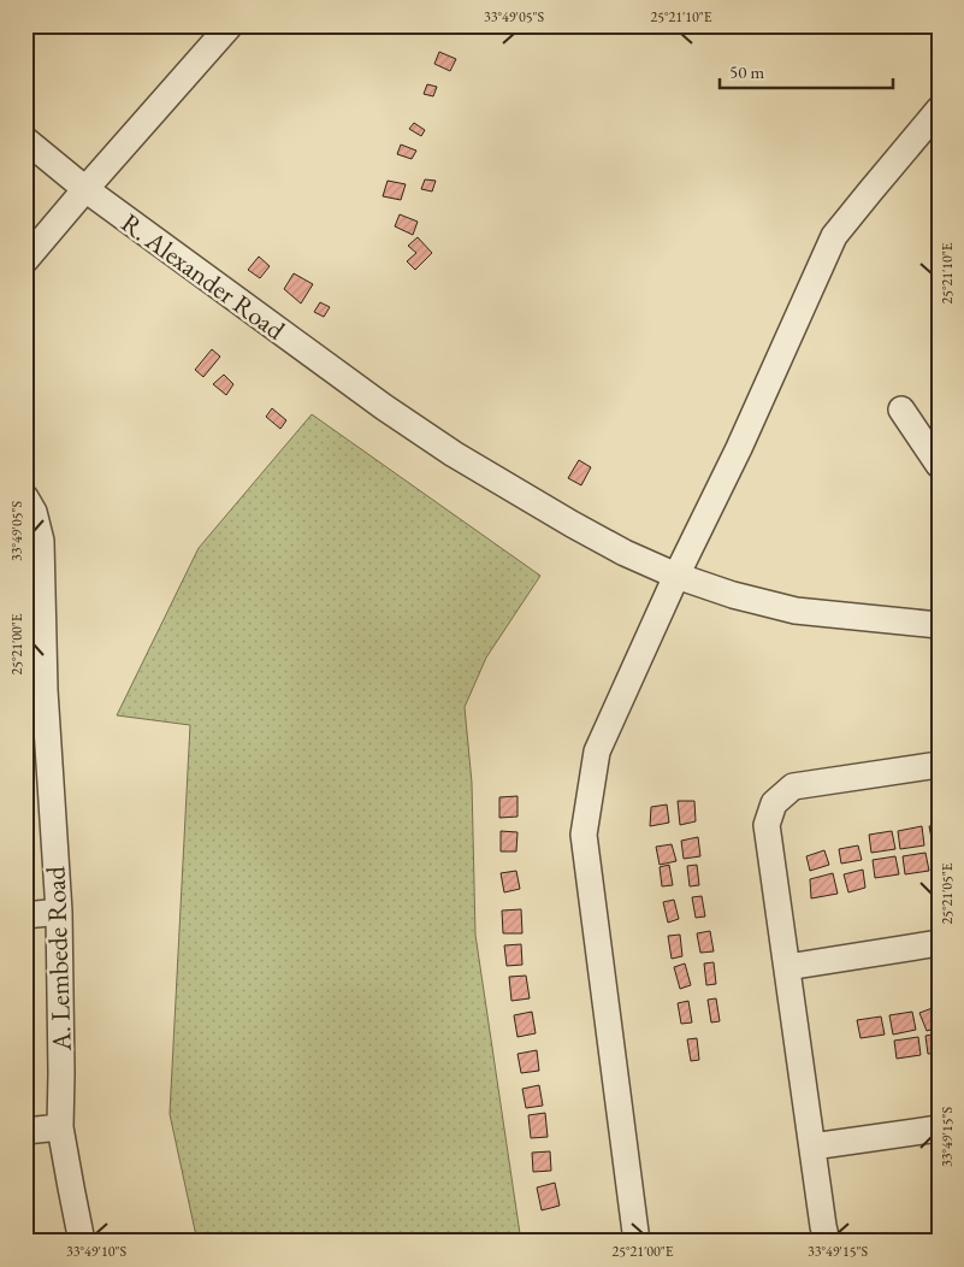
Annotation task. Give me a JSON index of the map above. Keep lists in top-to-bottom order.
{
  "streets": {
    "street": ["R. Alexander Road", "A. Lembede Road"]
  },
  "scale_bar": "50 m",
  "coordinates": [
    "33°49'05\"S",
    "25°21'10\"E",
    "25°21'00\"E",
    "25°21'05\"E",
    "33°49'15\"S",
    "33°49'10\"S"
  ]
}
